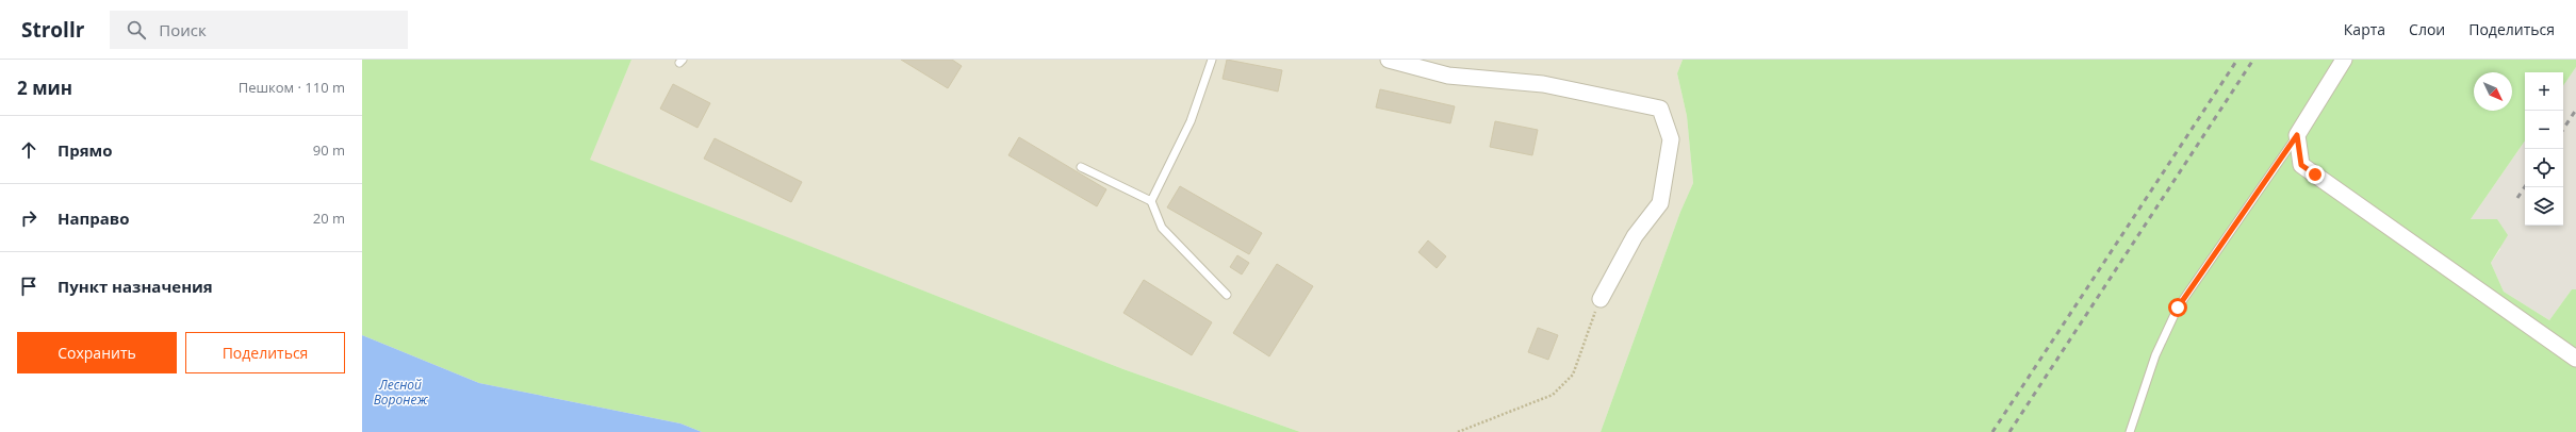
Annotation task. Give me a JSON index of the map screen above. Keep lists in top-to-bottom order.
{
  "water": ["Лесной Воронеж"],
  "north": "bottom right",
  "page": {
    "header": "Strollr",
    "search": "Поиск",
    "nav": ["Карта", "Слои", "Поделиться"],
    "heading": ["2 мин", "Пешком · 110 m"],
    "map_buttons": ["+", "−"],
    "list": [
      ["Прямо", "90 m"],
      ["Направо", "20 m"],
      "Пункт назначения"
    ],
    "buttons": ["Сохранить", "Поделиться"]
  }
}
